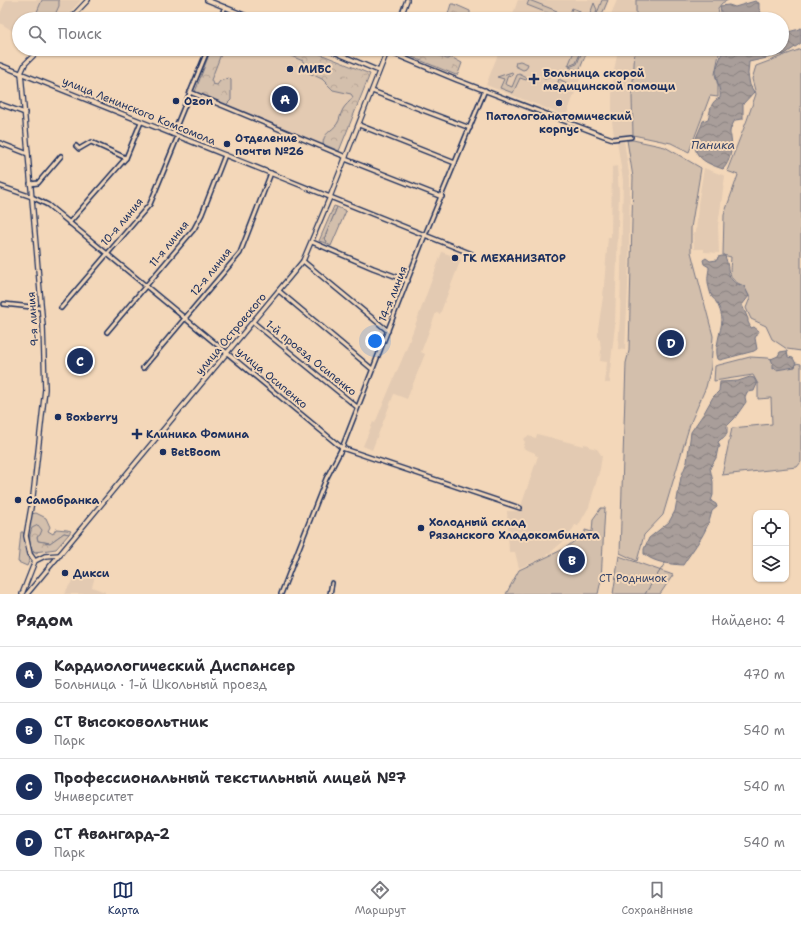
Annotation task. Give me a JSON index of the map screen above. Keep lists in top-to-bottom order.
{
  "streets": {
    "street": [
      "улица Ленинского Комсомола",
      "10-я линия",
      "11-я линия",
      "12-я линия",
      "14-я линия",
      "9-я линия",
      "улица Островского",
      "1-й проезд Осипенко",
      "улица Осипенко"
    ]
  },
  "crossings": [
    ["улица Ленинского Комсомола", "10-я линия"],
    ["улица Ленинского Комсомола", "11-я линия"],
    ["улица Ленинского Комсомола", "12-я линия"],
    ["улица Ленинского Комсомола", "14-я линия"],
    ["улица Ленинского Комсомола", "9-я линия"],
    ["улица Ленинского Комсомола", "улица Островского"],
    ["10-я линия", "улица Осипенко"],
    ["11-я линия", "улица Осипенко"],
    ["12-я линия", "улица Осипенко"],
    ["14-я линия", "1-й проезд Осипенко"],
    ["14-я линия", "улица Осипенко"],
    ["9-я линия", "улица Осипенко"],
    ["улица Островского", "1-й проезд Осипенко"],
    ["улица Островского", "улица Осипенко"]
  ],
  "water": ["Паника"],
  "parks": ["СТ Родничок"],
  "places": {
    "other": [
      "МИБС",
      "Ozon",
      "Патологоанатомический корпус",
      "Отделение почты №26",
      "ГК МЕХАНИЗАТОР",
      "Boxberry",
      "BetBoom",
      "Самобранка",
      "Холодный склад Рязанского Хладокомбината",
      "Дикси"
    ],
    "health": ["Больница скорой медицинской помощи", "Клиника Фомина"]
  },
  "page": {
    "search": "Поиск",
    "pins": [
      "A",
      "D",
      "C",
      "B"
    ],
    "heading": ["Рядом", "Найдено: 4"],
    "list": [
      {
        "mark": "A",
        "name": "Кардиологический Диспансер",
        "note": "Больница · 1-й Школьный проезд",
        "value": "470 m"
      },
      {
        "mark": "B",
        "name": "СТ Высоковольтник",
        "note": "Парк",
        "value": "540 m"
      },
      {
        "mark": "C",
        "name": "Профессиональный текстильный лицей №7",
        "note": "Университет",
        "value": "540 m"
      },
      {
        "mark": "D",
        "name": "СТ Авангард-2",
        "note": "Парк",
        "value": "540 m"
      }
    ],
    "nav": ["Карта", "Маршрут", "Сохранённые"]
  }
}
